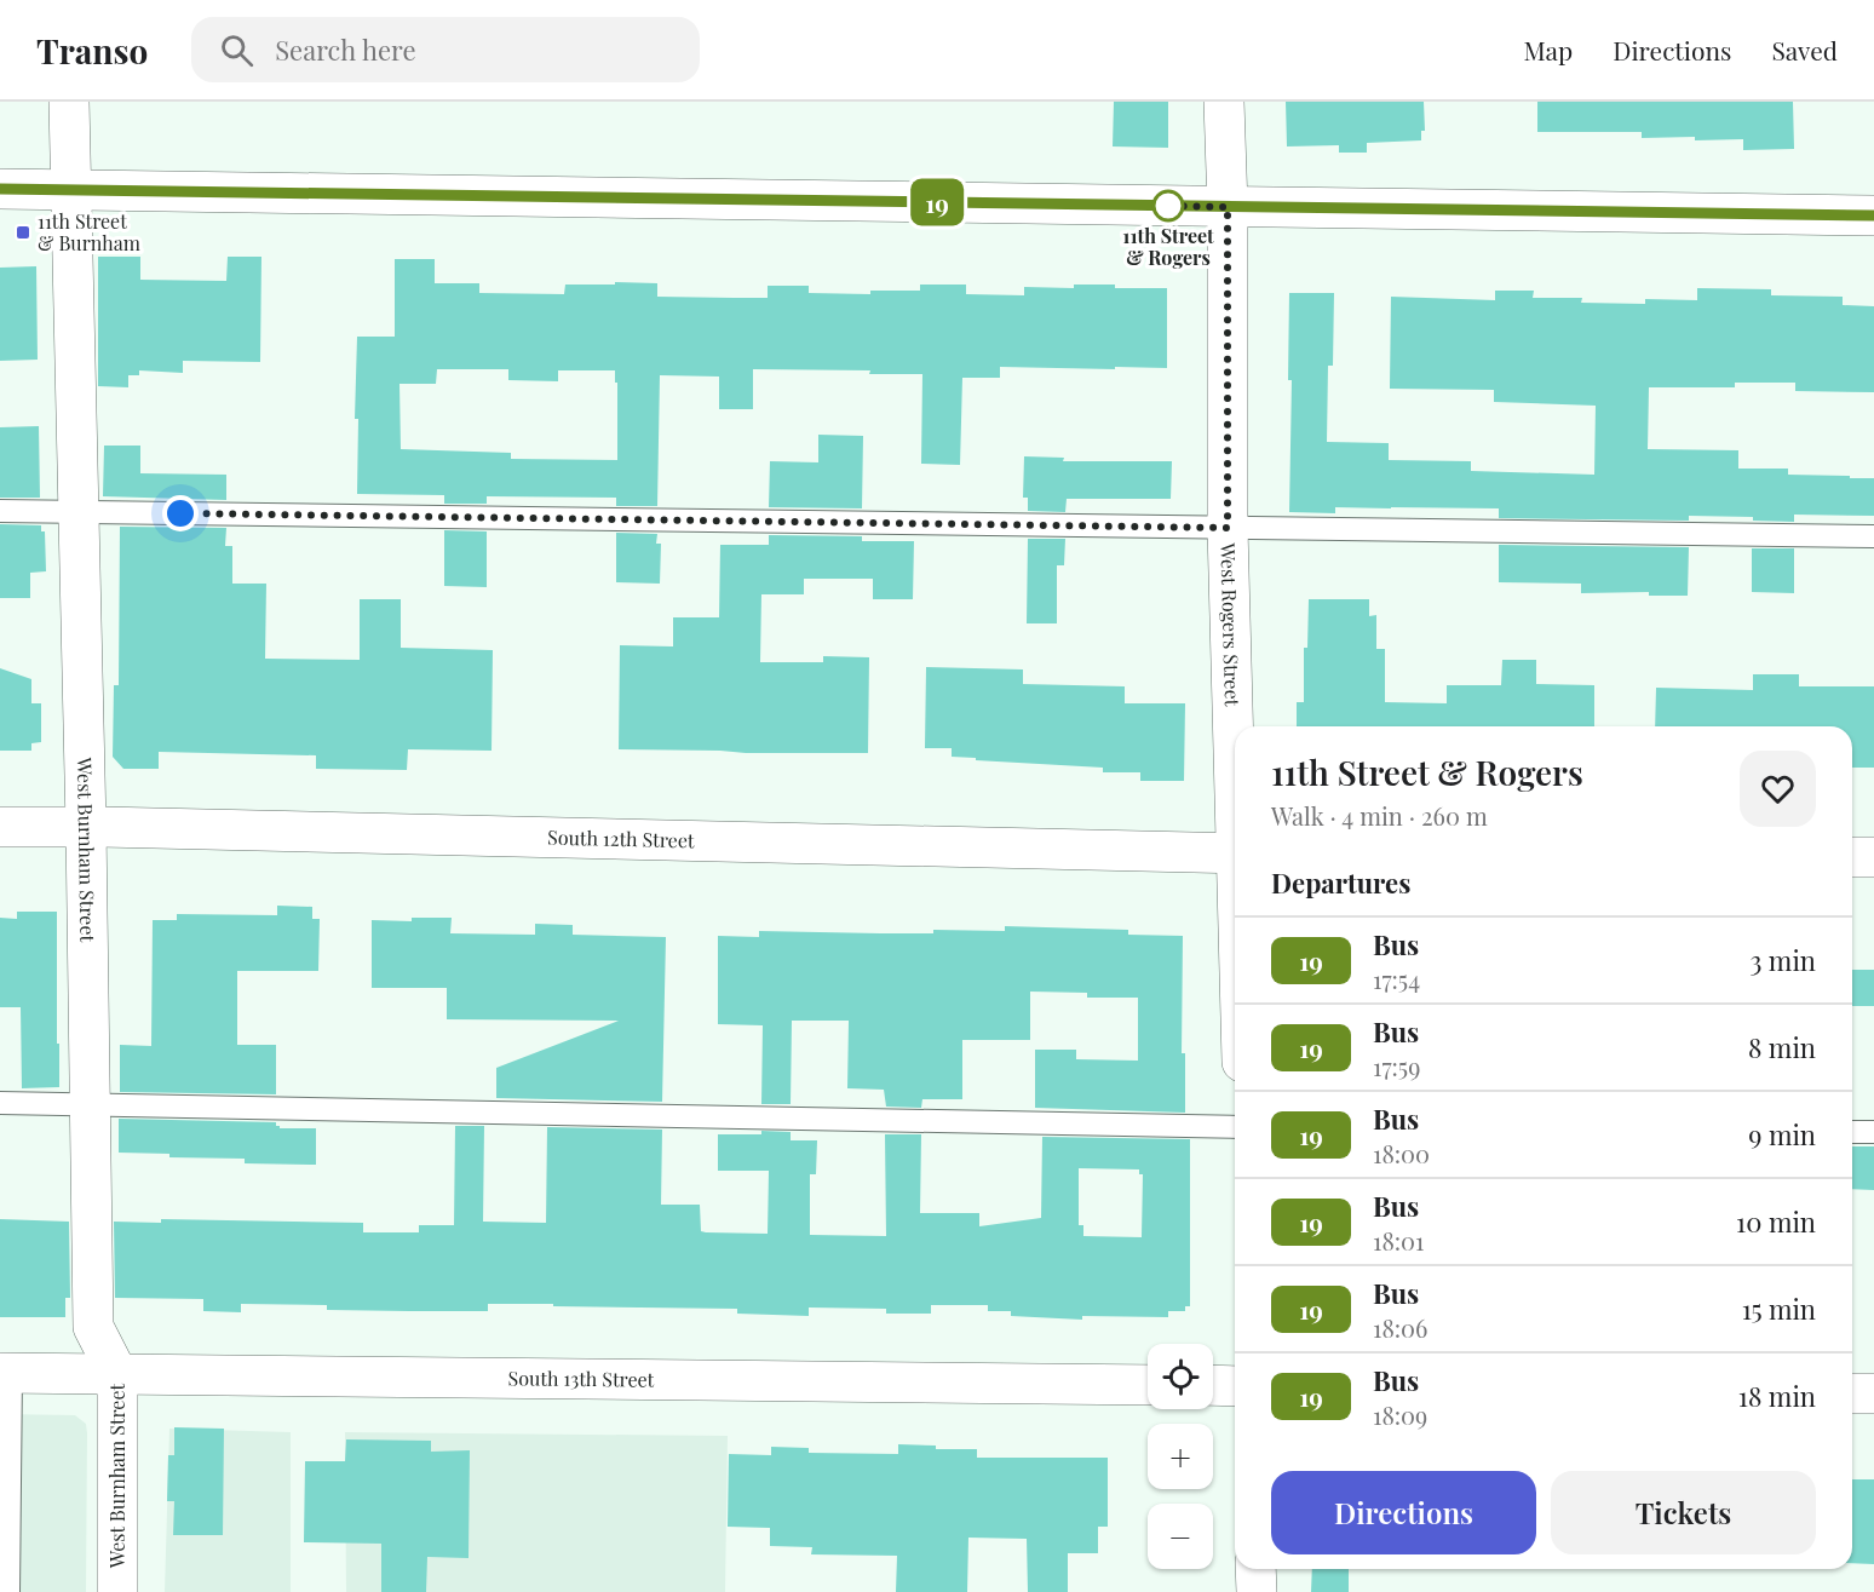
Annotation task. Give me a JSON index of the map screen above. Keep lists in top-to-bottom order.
{
  "streets": {
    "street": [
      "West Rogers Street",
      "South 12th Street",
      "West Burnham Street",
      "South 13th Street"
    ]
  },
  "crossings": [
    ["South 12th Street", "West Burnham Street"],
    ["West Burnham Street", "South 13th Street"]
  ],
  "places": {
    "other": ["11th Street & Rogers"],
    "transit": ["11th Street & Burnham"]
  },
  "lines": ["bus line 19"],
  "page": {
    "header": "Transo",
    "search": "Search here",
    "nav": ["Map", "Directions", "Saved"],
    "on_map": "19",
    "heading": [
      ["11th Street & Rogers", "Walk · 4 min · 260 m"],
      "Departures"
    ],
    "list": [
      {
        "mark": "19",
        "name": "Bus",
        "note": "17:54",
        "value": "3 min"
      },
      {
        "mark": "19",
        "name": "Bus",
        "note": "17:59",
        "value": "8 min"
      },
      {
        "mark": "19",
        "name": "Bus",
        "note": "18:00",
        "value": "9 min"
      },
      {
        "mark": "19",
        "name": "Bus",
        "note": "18:01",
        "value": "10 min"
      },
      {
        "mark": "19",
        "name": "Bus",
        "note": "18:06",
        "value": "15 min"
      },
      {
        "mark": "19",
        "name": "Bus",
        "note": "18:09",
        "value": "18 min"
      }
    ],
    "map_buttons": ["+", "−"],
    "buttons": ["Directions", "Tickets"]
  }
}
